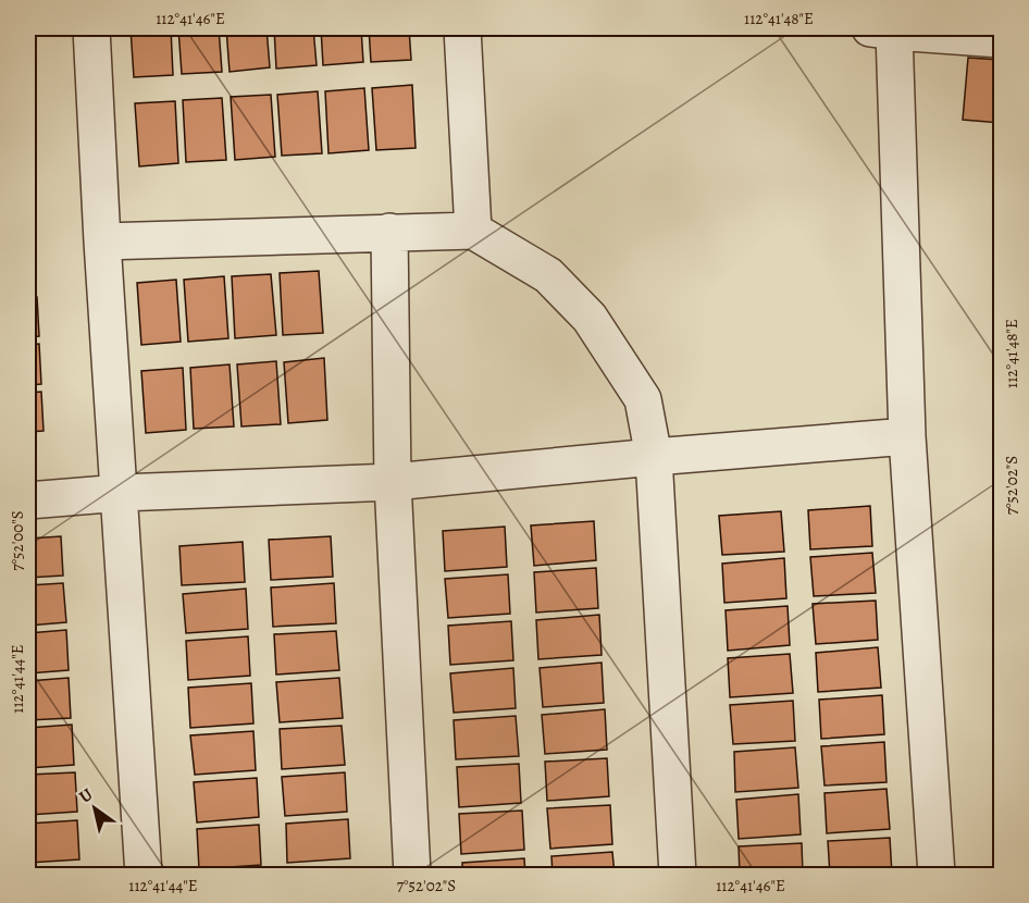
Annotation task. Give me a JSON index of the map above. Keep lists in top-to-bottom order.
{
  "north": "top left",
  "coordinates": [
    "112°41'46\"E",
    "112°41'48\"E",
    "7°52'02\"S",
    "7°52'00\"S",
    "112°41'44\"E"
  ]
}
